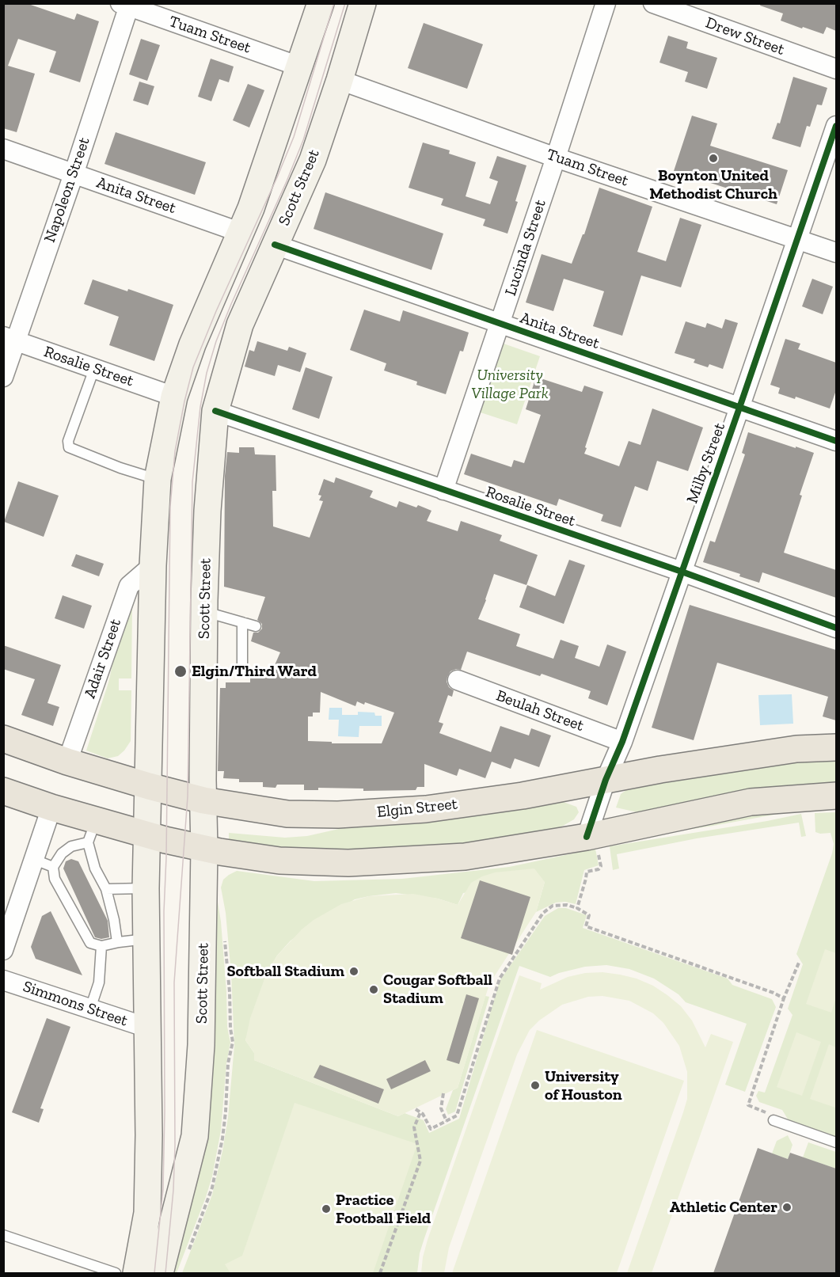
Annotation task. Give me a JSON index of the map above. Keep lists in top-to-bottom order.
{
  "streets": {
    "main road": ["Scott Street", "Elgin Street"],
    "street": [
      "Tuam Street",
      "Drew Street",
      "Napoleon Street",
      "Anita Street",
      "Lucinda Street",
      "Rosalie Street",
      "Milby Street",
      "Adair Street",
      "Beulah Street",
      "Simmons Street"
    ]
  },
  "crossings": [
    ["Tuam Street", "Scott Street"],
    ["Tuam Street", "Napoleon Street"],
    ["Tuam Street", "Lucinda Street"],
    ["Tuam Street", "Milby Street"],
    ["Scott Street", "Anita Street"],
    ["Scott Street", "Rosalie Street"],
    ["Scott Street", "Elgin Street"],
    ["Napoleon Street", "Anita Street"],
    ["Napoleon Street", "Rosalie Street"],
    ["Anita Street", "Lucinda Street"],
    ["Anita Street", "Milby Street"],
    ["Lucinda Street", "Rosalie Street"],
    ["Rosalie Street", "Milby Street"],
    ["Milby Street", "Beulah Street"],
    ["Milby Street", "Elgin Street"],
    ["Adair Street", "Elgin Street"]
  ],
  "parks": ["University Village Park"],
  "places": [
    "Boynton United Methodist Church",
    "Elgin/Third Ward",
    "Softball Stadium",
    "Cougar Softball Stadium",
    "University of Houston",
    "Athletic Center",
    "Practice Football Field"
  ]
}
